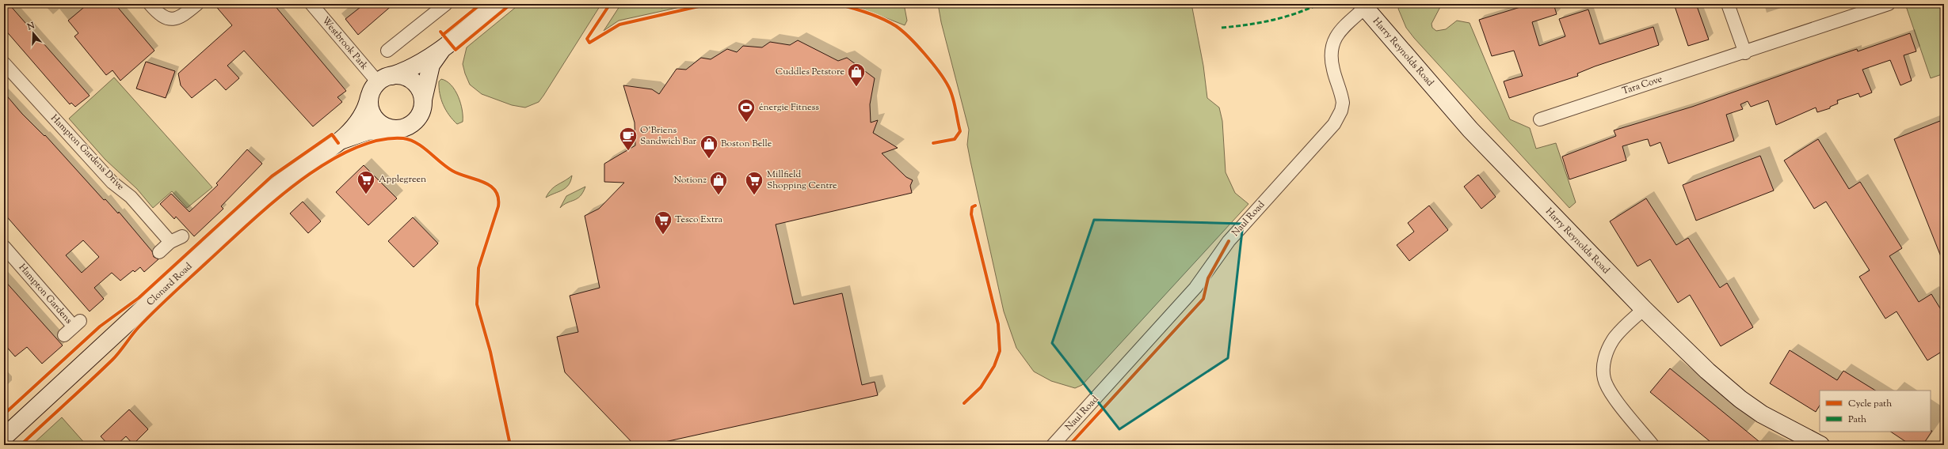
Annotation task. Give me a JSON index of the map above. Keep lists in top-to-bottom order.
{
  "streets": {
    "main road": ["Harry Reynolds Road", "Clonard Road"],
    "street": [
      "Westbrook Park",
      "Tara Cove",
      "Hampton Gardens Drive",
      "Naul Road",
      "Hampton Gardens"
    ]
  },
  "crossings": [
    ["Westbrook Park", "Clonard Road"],
    ["Harry Reynolds Road", "Naul Road"]
  ],
  "places": {
    "shop": ["Cuddles Petstore", "Boston Belle", "Notionz"],
    "sports": ["énergie Fitness"],
    "cafe": ["O'Briens Sandwich Bar"],
    "supermarket": ["Applegreen", "Millfield Shopping Centre", "Tesco Extra"]
  },
  "legend": ["Cycle path", "Path"],
  "north": "top"
}
